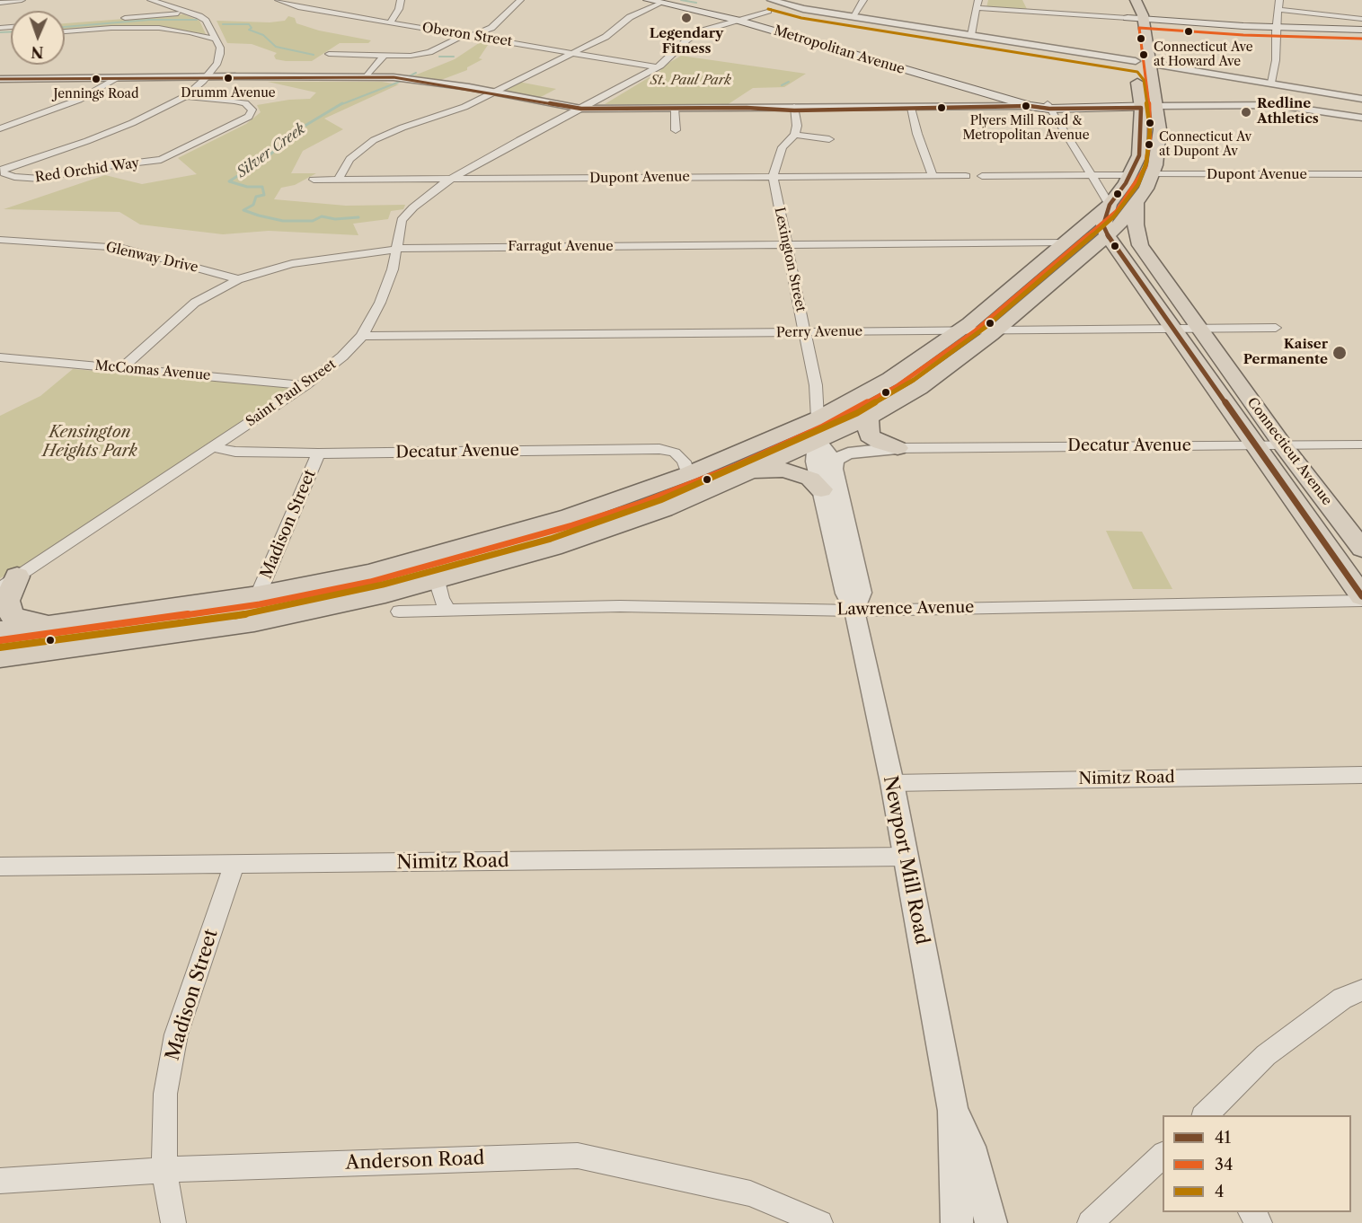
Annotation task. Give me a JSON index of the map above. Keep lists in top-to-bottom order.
{
  "streets": {
    "main road": ["Metropolitan Avenue", "Connecticut Avenue"],
    "street": [
      "Oberon Street",
      "Red Orchid Way",
      "Dupont Avenue",
      "Farragut Avenue",
      "Glenway Drive",
      "Lexington Street",
      "Perry Avenue",
      "McComas Avenue",
      "Saint Paul Street",
      "Decatur Avenue",
      "Madison Street",
      "Lawrence Avenue",
      "Nimitz Road",
      "Newport Mill Road",
      "Anderson Road"
    ]
  },
  "crossings": [
    ["Oberon Street", "Saint Paul Street"],
    ["Metropolitan Avenue", "Saint Paul Street"],
    ["Dupont Avenue", "Lexington Street"],
    ["Dupont Avenue", "Saint Paul Street"],
    ["Farragut Avenue", "Glenway Drive"],
    ["Farragut Avenue", "Lexington Street"],
    ["Farragut Avenue", "McComas Avenue"],
    ["Farragut Avenue", "Saint Paul Street"],
    ["Lexington Street", "Perry Avenue"],
    ["Lexington Street", "Newport Mill Road"],
    ["Perry Avenue", "Saint Paul Street"],
    ["Perry Avenue", "Connecticut Avenue"],
    ["McComas Avenue", "Saint Paul Street"],
    ["Saint Paul Street", "Decatur Avenue"],
    ["Decatur Avenue", "Connecticut Avenue"],
    ["Decatur Avenue", "Madison Street"],
    ["Madison Street", "Nimitz Road"],
    ["Madison Street", "Anderson Road"],
    ["Lawrence Avenue", "Newport Mill Road"],
    ["Nimitz Road", "Newport Mill Road"]
  ],
  "water": ["Silver Creek"],
  "parks": ["St. Paul Park", "Kensington Heights Park"],
  "places": [
    "Legendary Fitness",
    "Connecticut Ave at Howard Ave",
    "Drumm Avenue",
    "Jennings Road",
    "Plyers Mill Road & Metropolitan Avenue",
    "Redline Athletics",
    "Connecticut Av at Dupont Av",
    "Kaiser Permanente"
  ],
  "lines": ["transit line 4", "transit line 34", "transit line 41"],
  "legend": ["41", "34", "4"],
  "north": "bottom"
}
